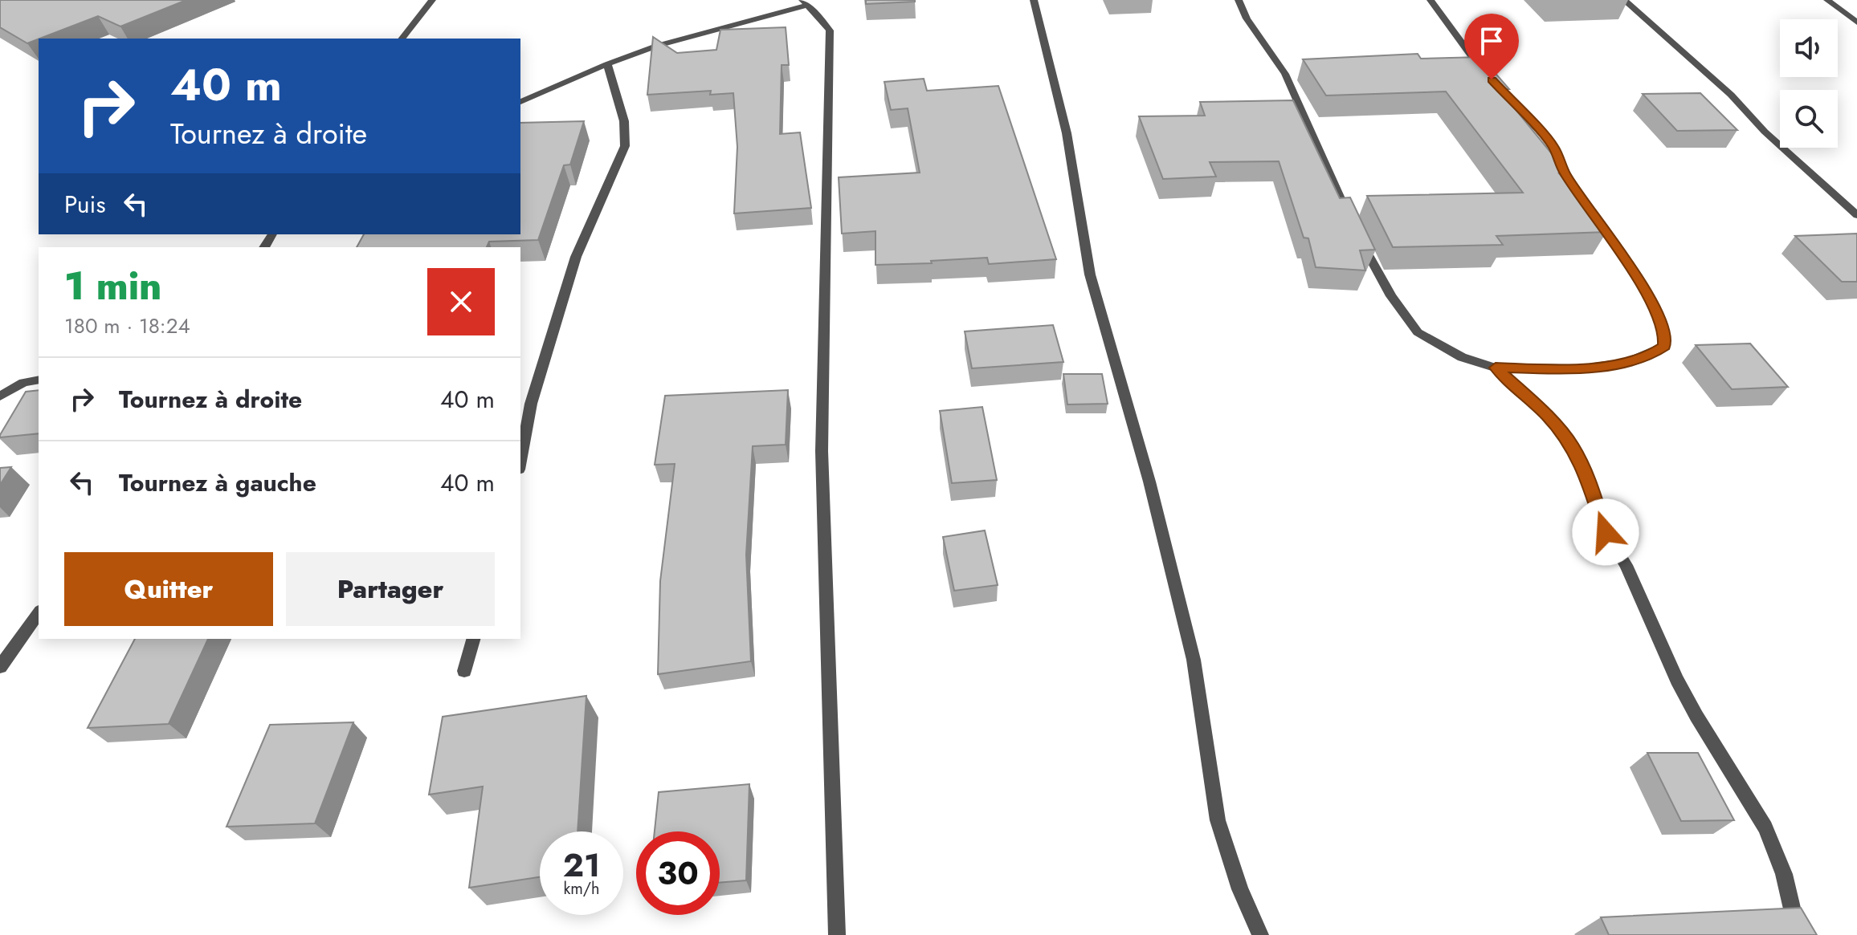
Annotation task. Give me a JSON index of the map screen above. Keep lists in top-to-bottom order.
{
  "page": {
    "turn": ["40 m", "Tournez à droite"],
    "then": "Puis",
    "heading": ["1 min", "180 m · 18:24"],
    "list": [
      {
        "name": "Tournez à droite",
        "value": "40 m"
      },
      {
        "name": "Tournez à gauche",
        "value": "40 m"
      }
    ],
    "buttons": ["Quitter", "Partager"],
    "speed": "21 km/h",
    "limit": "30"
  }
}
